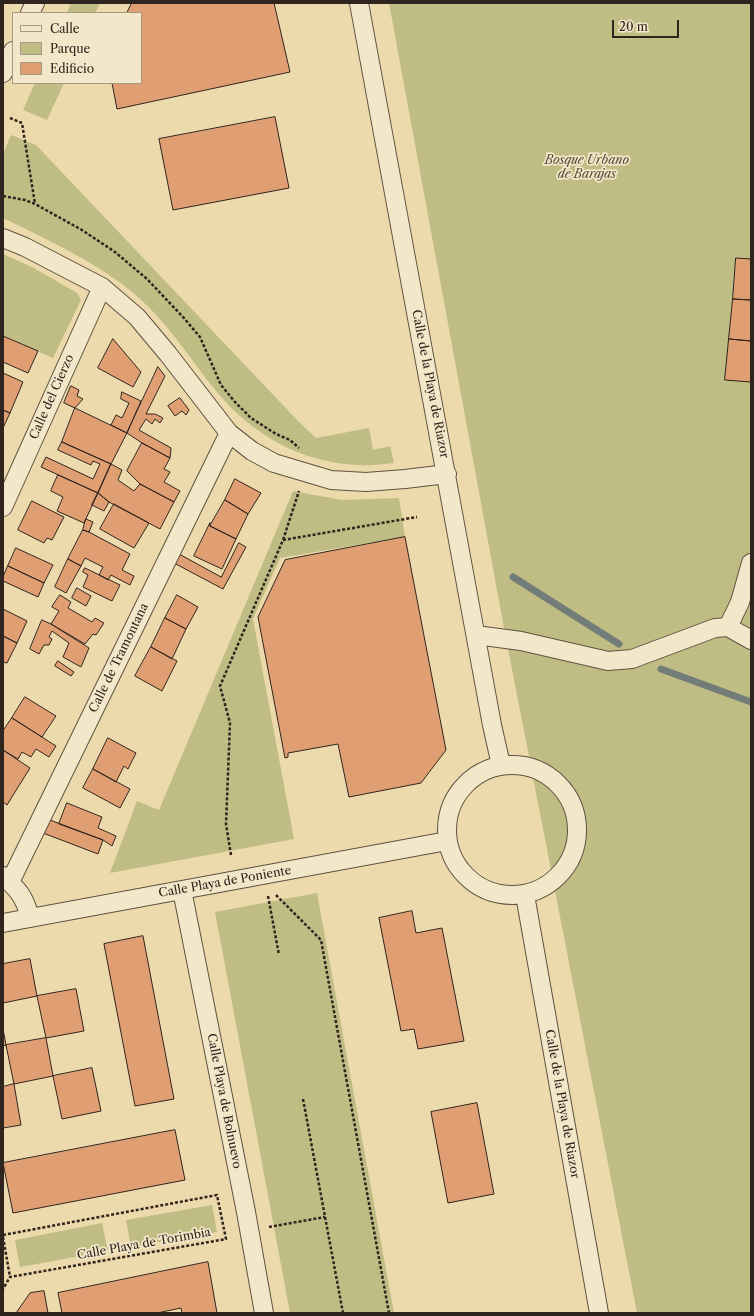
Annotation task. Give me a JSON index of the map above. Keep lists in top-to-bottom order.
{
  "streets": {
    "street": [
      "Calle de la Playa de Riazor",
      "Calle del Cierzo",
      "Calle de Tramontana",
      "Calle Playa de Poniente",
      "Calle Playa de Bolnuevo"
    ],
    "path": ["Calle Playa de Torimbia"]
  },
  "crossings": [
    ["Calle de la Playa de Riazor", "Calle Playa de Poniente"],
    ["Calle Playa de Poniente", "Calle Playa de Bolnuevo"]
  ],
  "parks": ["Bosque Urbano de Barajas"],
  "legend": ["Calle", "Parque", "Edificio"],
  "scale_bar": "20 m"
}
